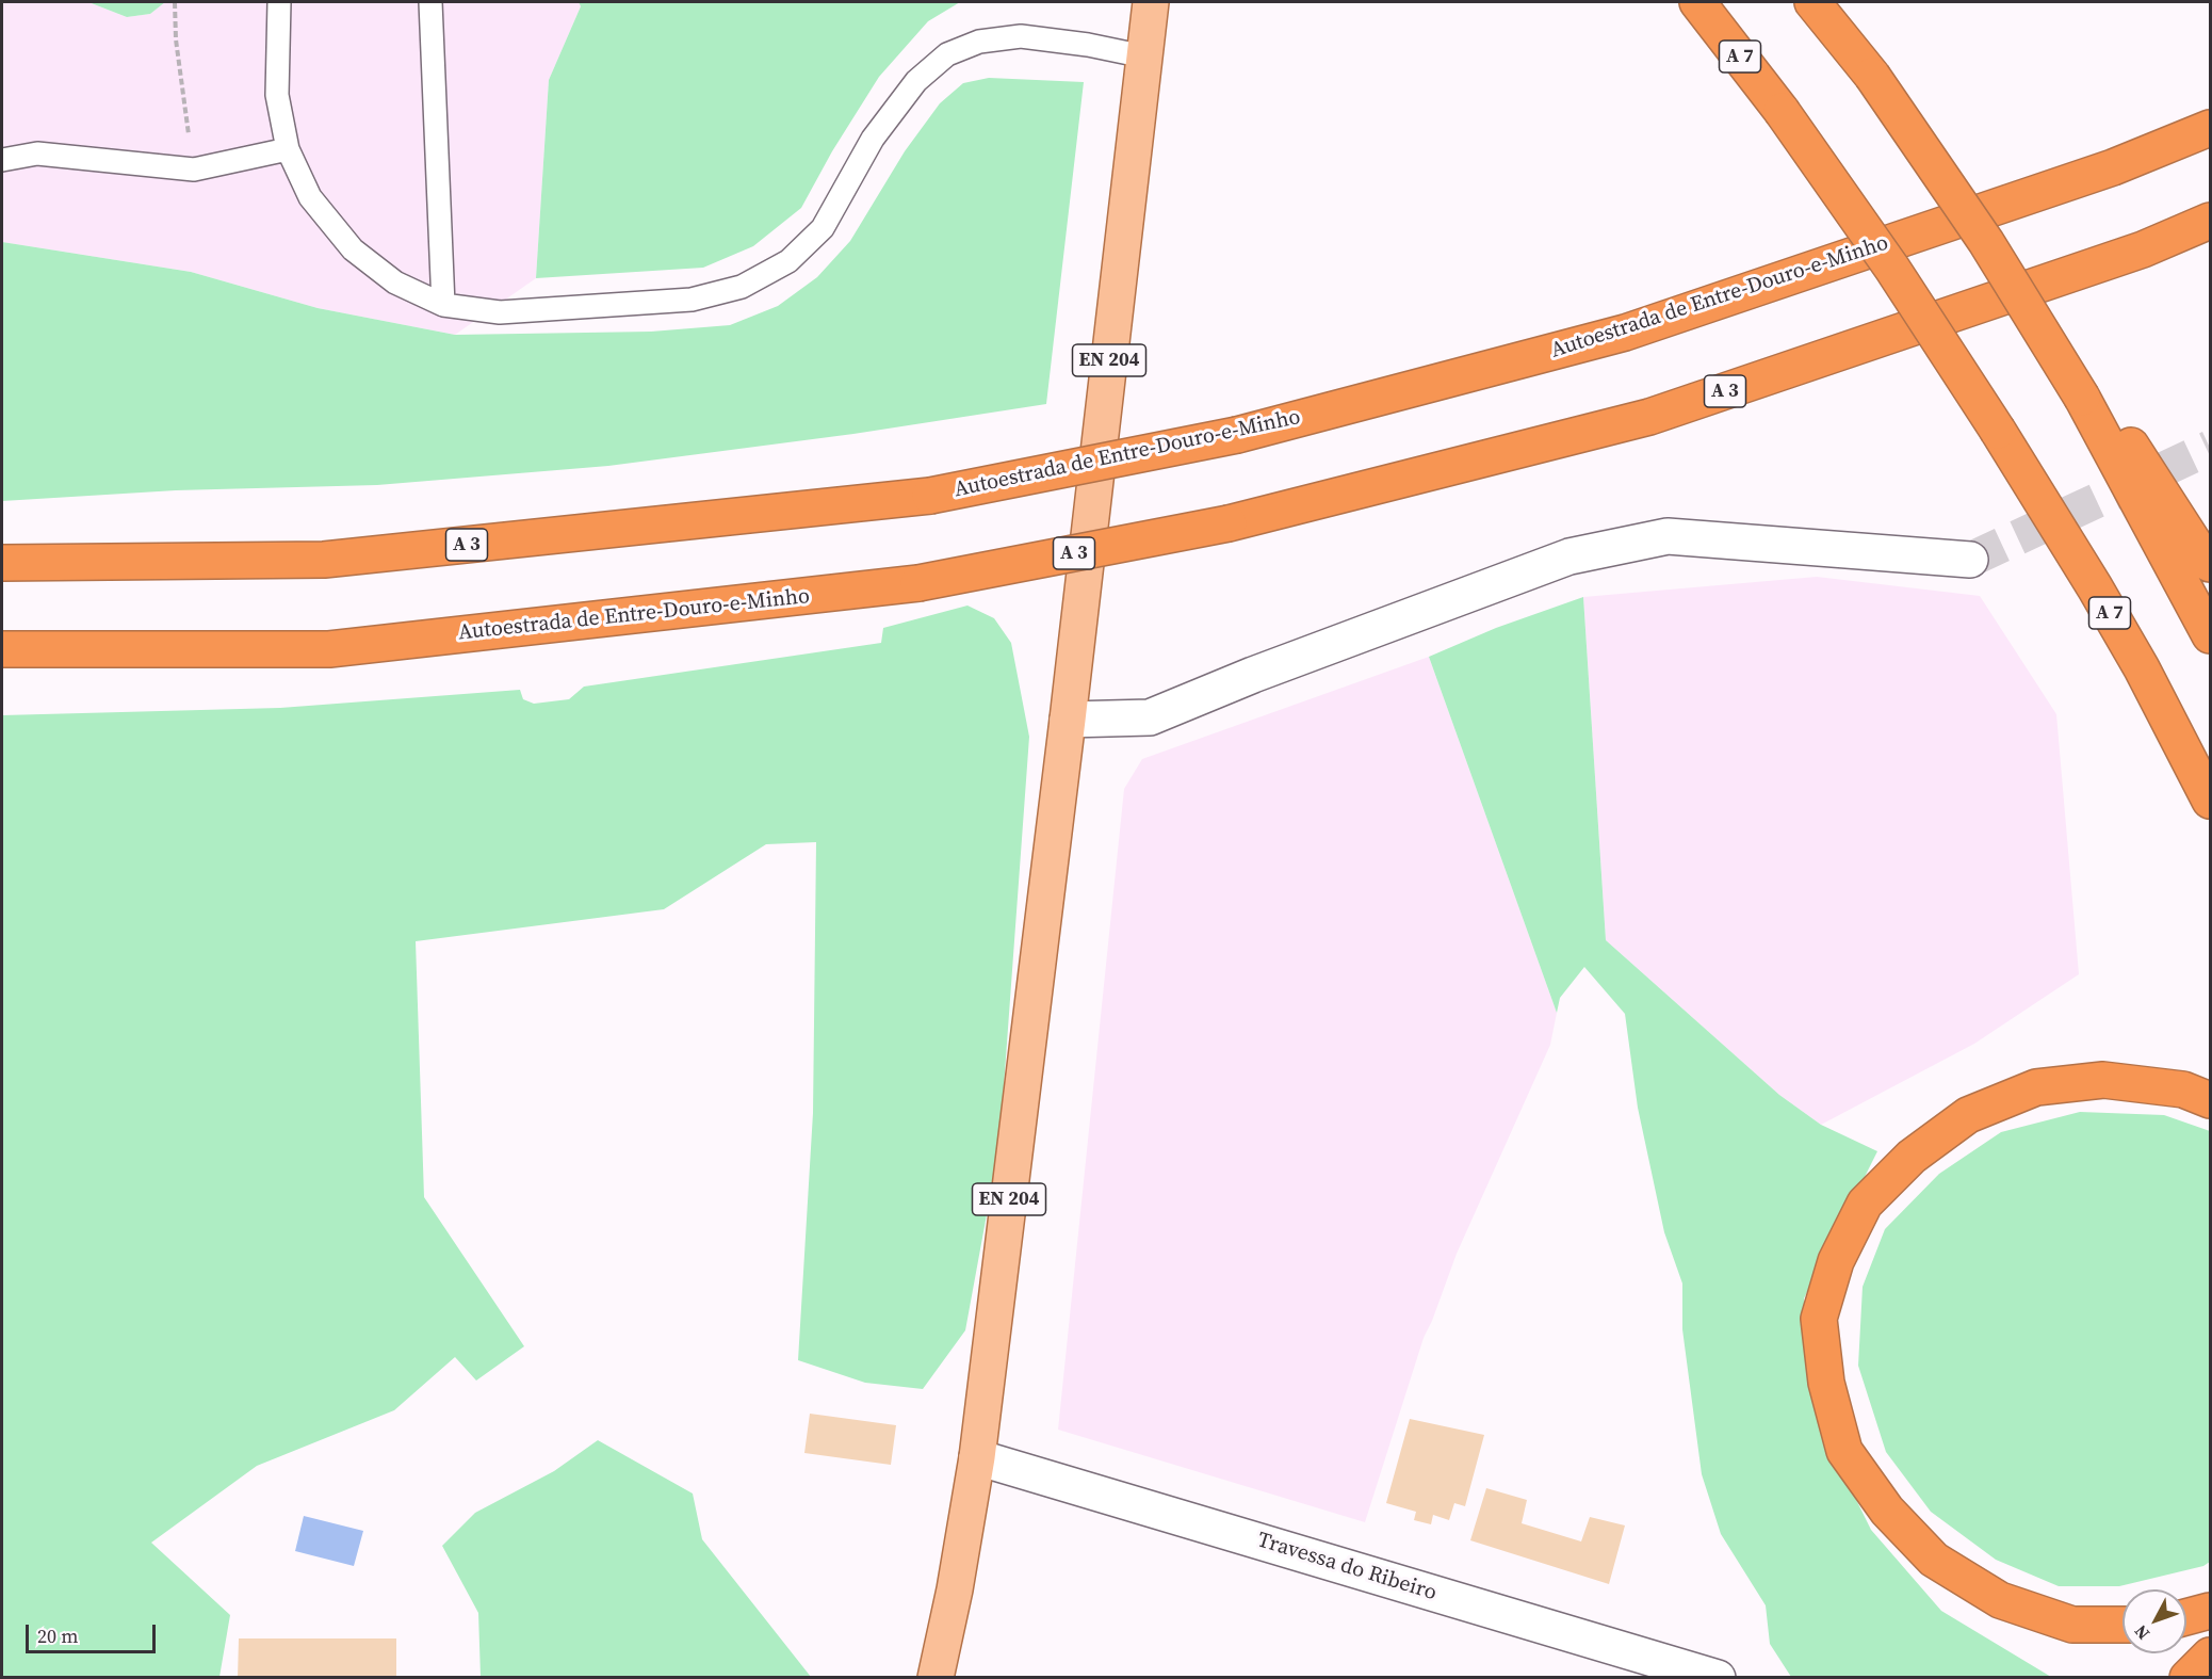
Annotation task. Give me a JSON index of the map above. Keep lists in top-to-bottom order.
{
  "streets": {
    "highway": ["A 7", "Autoestrada de Entre-Douro-e-Minho", "A 3"],
    "main road": ["EN 204"],
    "street": ["Travessa do Ribeiro"]
  },
  "crossings": [
    ["EN 204", "Travessa do Ribeiro"]
  ],
  "scale_bar": "20 m",
  "north": "bottom left"
}
